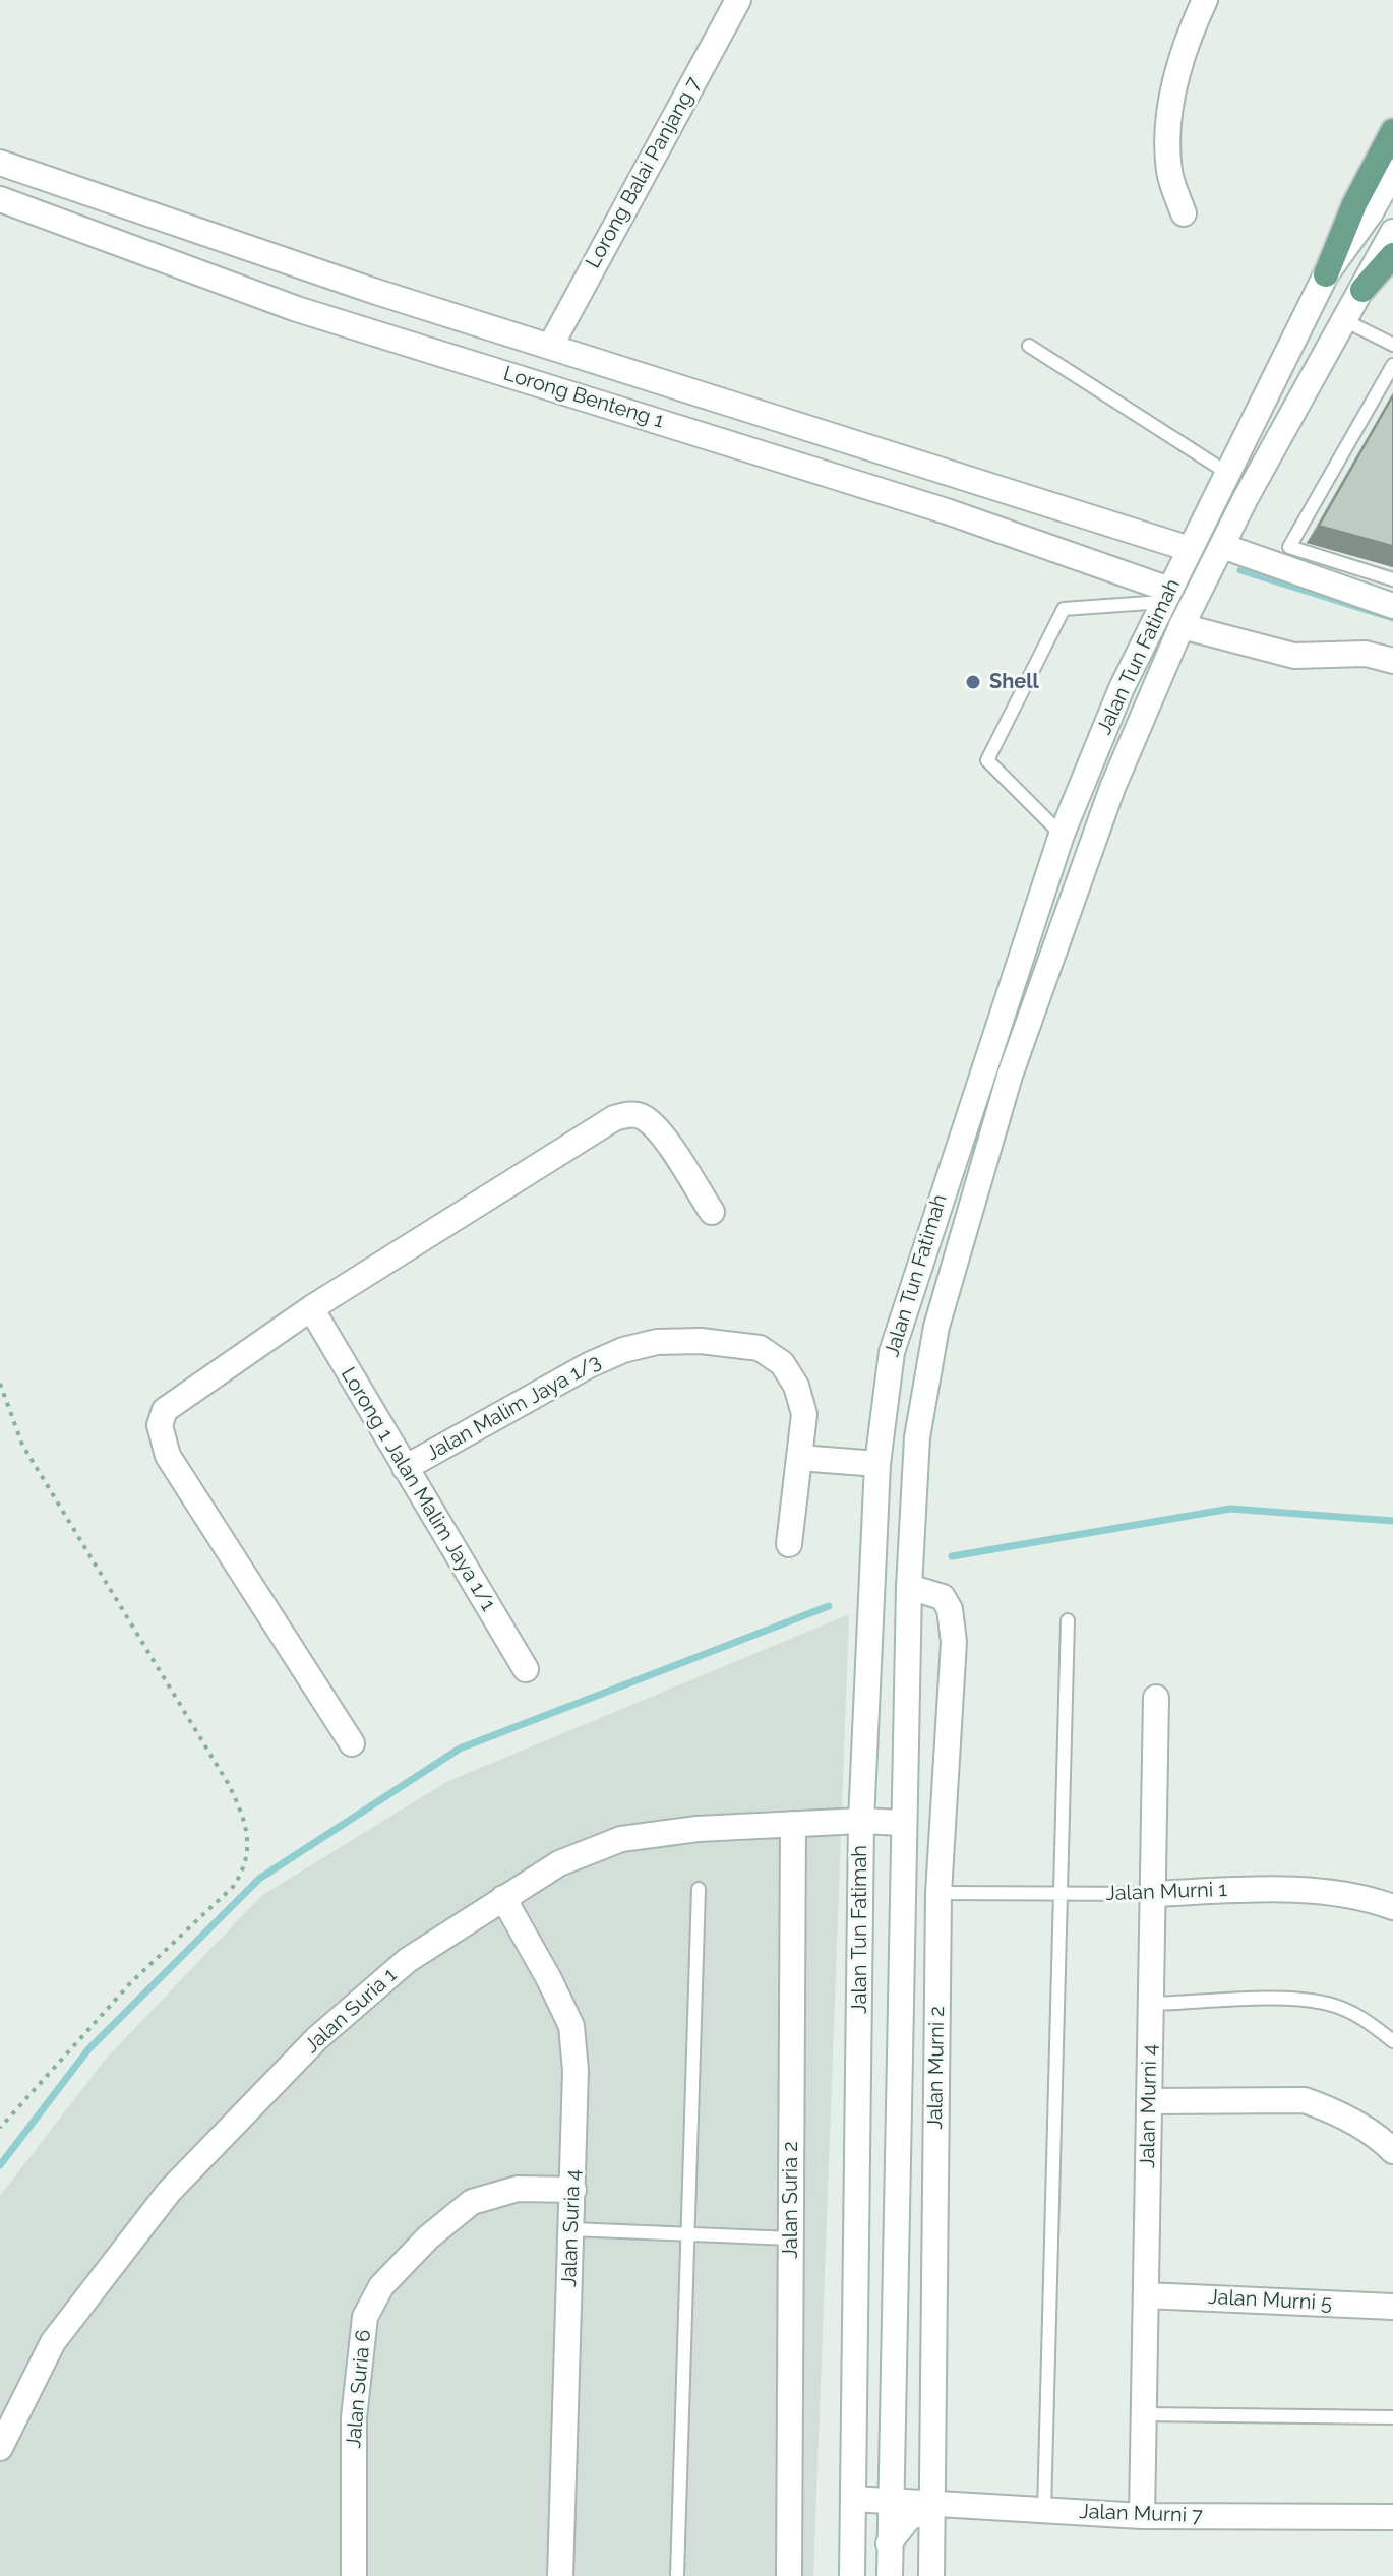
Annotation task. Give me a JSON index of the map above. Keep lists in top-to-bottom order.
{
  "streets": {
    "street": [
      "Lorong Balai Panjang 7",
      "Lorong Benteng 1",
      "Jalan Tun Fatimah",
      "Jalan Malim Jaya 1/3",
      "Lorong 1 Jalan Malim Jaya 1/1",
      "Jalan Murni 1",
      "Jalan Suria 1",
      "Jalan Murni 2",
      "Jalan Murni 4",
      "Jalan Suria 2",
      "Jalan Suria 4",
      "Jalan Murni 5",
      "Jalan Suria 6",
      "Jalan Murni 7"
    ]
  },
  "crossings": [
    ["Lorong Benteng 1", "Jalan Tun Fatimah"],
    ["Jalan Tun Fatimah", "Jalan Suria 1"],
    ["Jalan Tun Fatimah", "Jalan Murni 2"],
    ["Jalan Tun Fatimah", "Jalan Murni 7"],
    ["Jalan Malim Jaya 1/3", "Lorong 1 Jalan Malim Jaya 1/1"],
    ["Jalan Murni 1", "Jalan Murni 2"],
    ["Jalan Murni 1", "Jalan Murni 4"],
    ["Jalan Suria 1", "Jalan Suria 2"],
    ["Jalan Suria 1", "Jalan Suria 4"],
    ["Jalan Murni 2", "Jalan Murni 7"],
    ["Jalan Murni 4", "Jalan Murni 5"],
    ["Jalan Murni 4", "Jalan Murni 7"],
    ["Jalan Suria 4", "Jalan Suria 6"]
  ],
  "places": ["Shell"]
}
